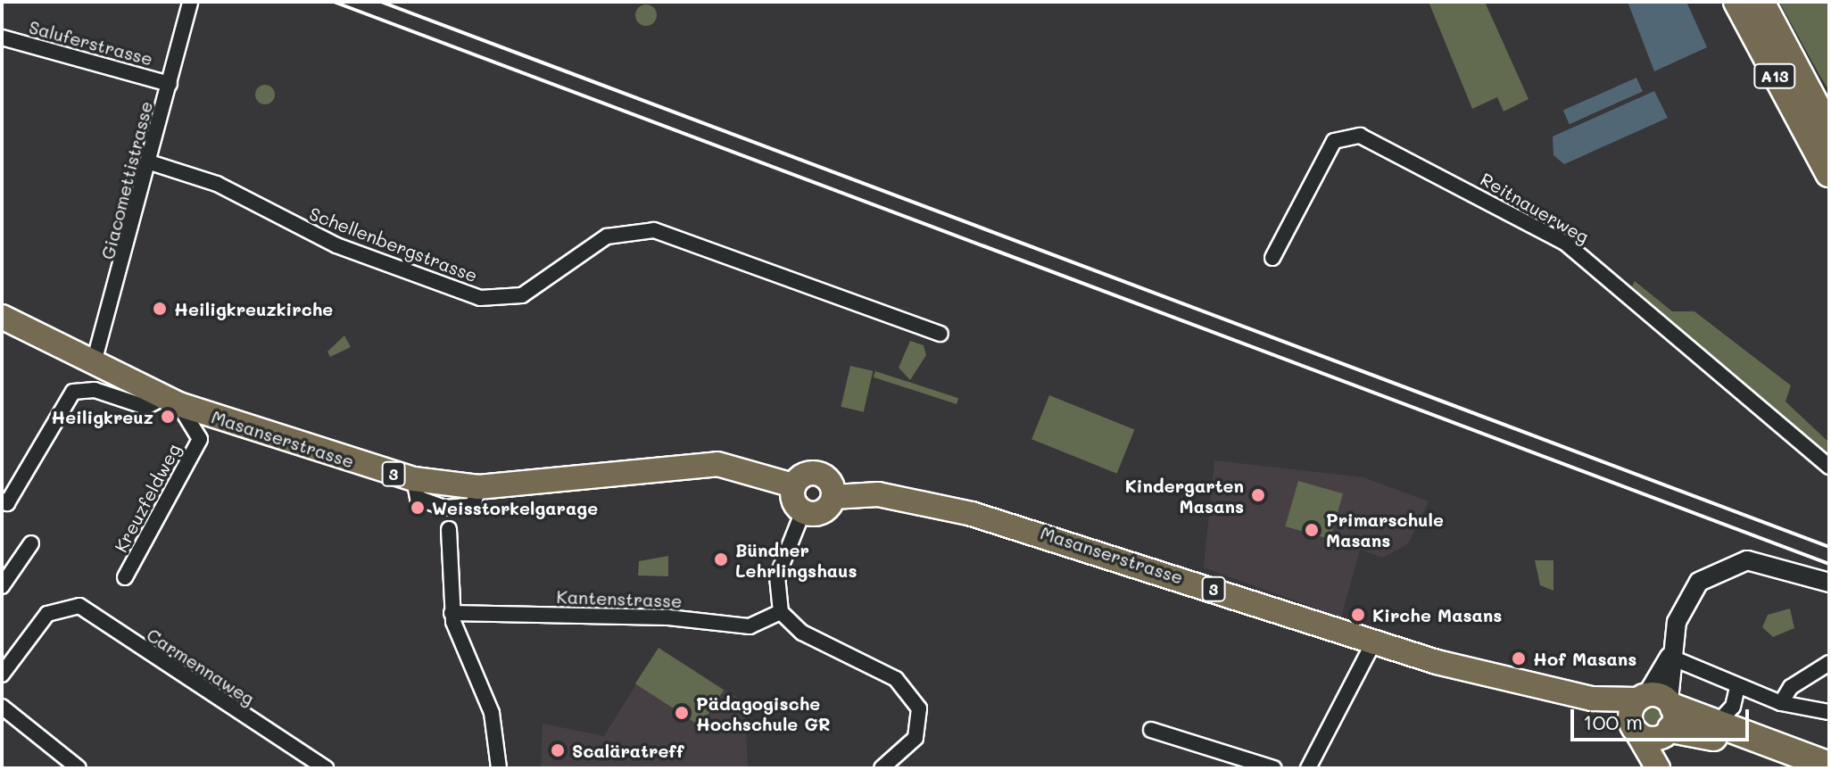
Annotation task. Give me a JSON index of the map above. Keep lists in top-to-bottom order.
{
  "streets": {
    "highway": ["A13"],
    "main road": ["Masanserstrasse", "3"],
    "street": [
      "Saluferstrasse",
      "Giacomettistrasse",
      "Reitnauerweg",
      "Schellenbergstrasse",
      "Kreuzfeldweg",
      "Kantenstrasse",
      "Carmennaweg"
    ]
  },
  "crossings": [
    ["Saluferstrasse", "Giacomettistrasse"],
    ["Giacomettistrasse", "Schellenbergstrasse"],
    ["Giacomettistrasse", "Masanserstrasse"],
    ["Masanserstrasse", "3"],
    ["Masanserstrasse", "Kreuzfeldweg"]
  ],
  "places": [
    "Heiligkreuzkirche",
    "Heiligkreuz",
    "Kindergarten Masans",
    "Weisstorkelgarage",
    "Primarschule Masans",
    "Bündner Lehrlingshaus",
    "Kirche Masans",
    "Hof Masans",
    "Pädagogische Hochschule GR",
    "Scaläratreff"
  ],
  "scale_bar": "100 m"
}
